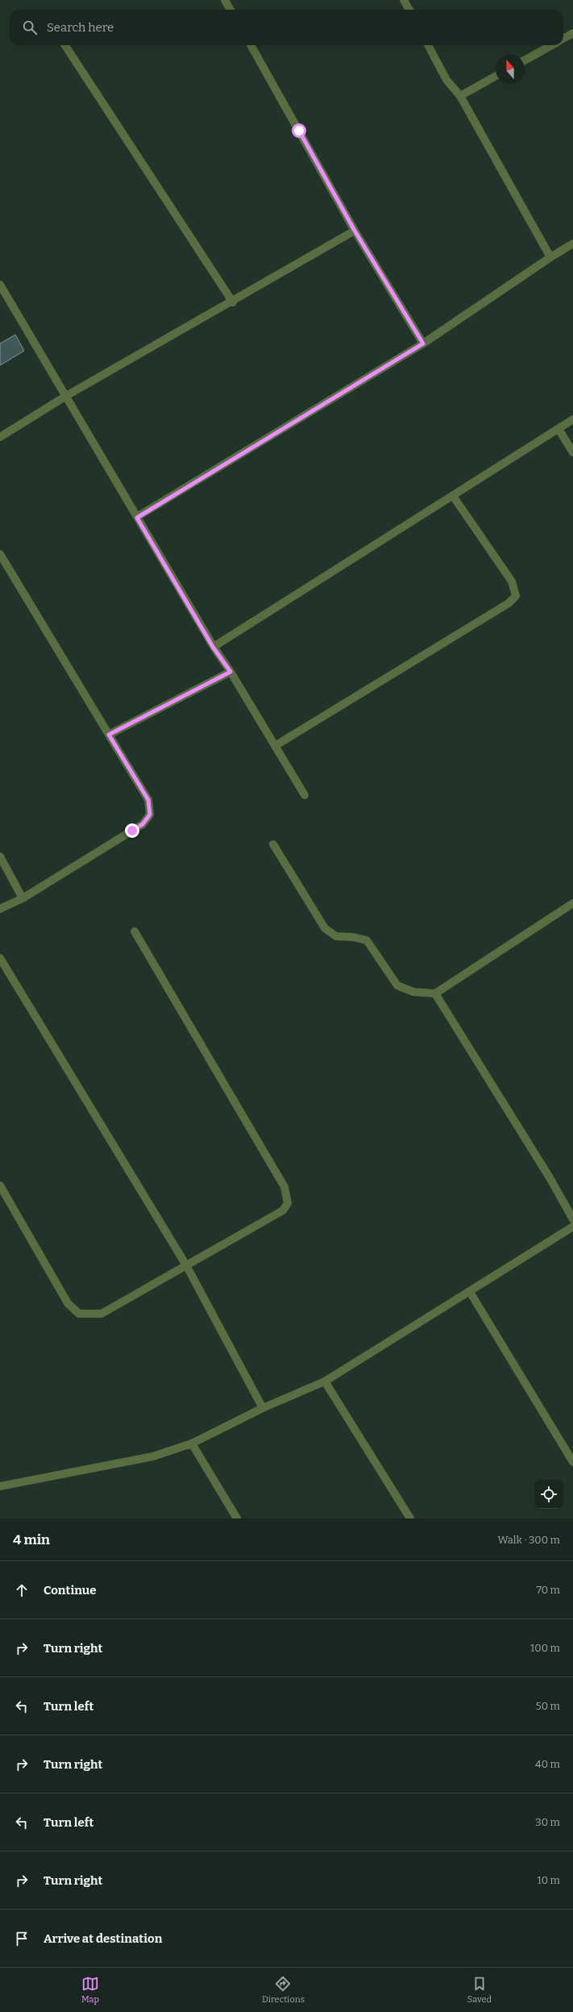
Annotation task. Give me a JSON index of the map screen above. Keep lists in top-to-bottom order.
{
  "north": "top",
  "page": {
    "search": "Search here",
    "heading": ["4 min", "Walk · 300 m"],
    "list": [
      ["Continue", "70 m"],
      ["Turn right", "100 m"],
      ["Turn left", "50 m"],
      ["Turn right", "40 m"],
      ["Turn left", "30 m"],
      ["Turn right", "10 m"],
      "Arrive at destination"
    ],
    "nav": ["Map", "Directions", "Saved"]
  }
}
